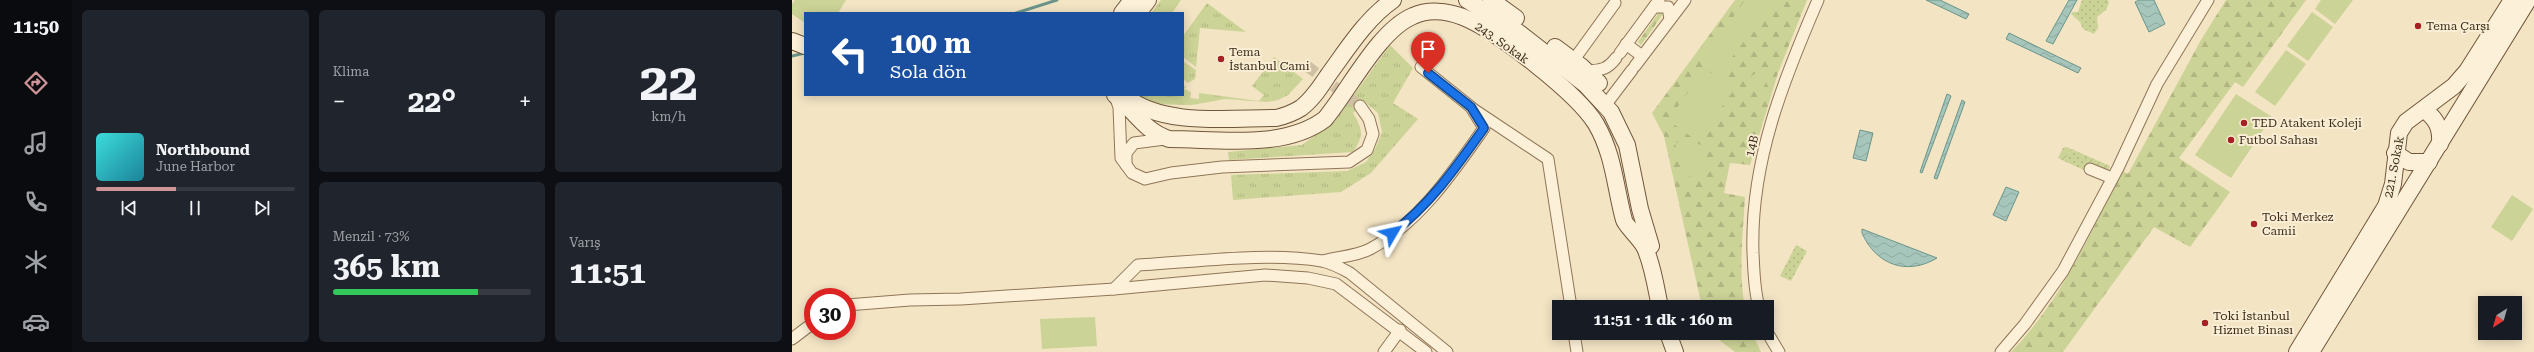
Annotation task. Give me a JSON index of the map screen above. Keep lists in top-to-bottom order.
{
  "streets": {
    "street": ["243. Sokak", "14B", "221. Sokak"]
  },
  "places": [
    "Tema Çarşı",
    "Tema İstanbul Cami",
    "TED Atakent Koleji",
    "Futbol Sahası",
    "Toki Merkez Camii",
    "Toki İstanbul Hizmet Binası"
  ],
  "north": "bottom left",
  "page": {
    "tabs": "11:50",
    "tile": [
      "Klima",
      ["22", "km/h"],
      ["Menzil · 73%", "365 km"],
      ["Varış", "11:51"]
    ],
    "turn": ["100 m", "Sola dön"],
    "heat": ["−", "22°", "+"],
    "song": ["Northbound", "June Harbor"],
    "limit": "30",
    "trip": "11:51 · 1 dk · 160 m"
  }
}
